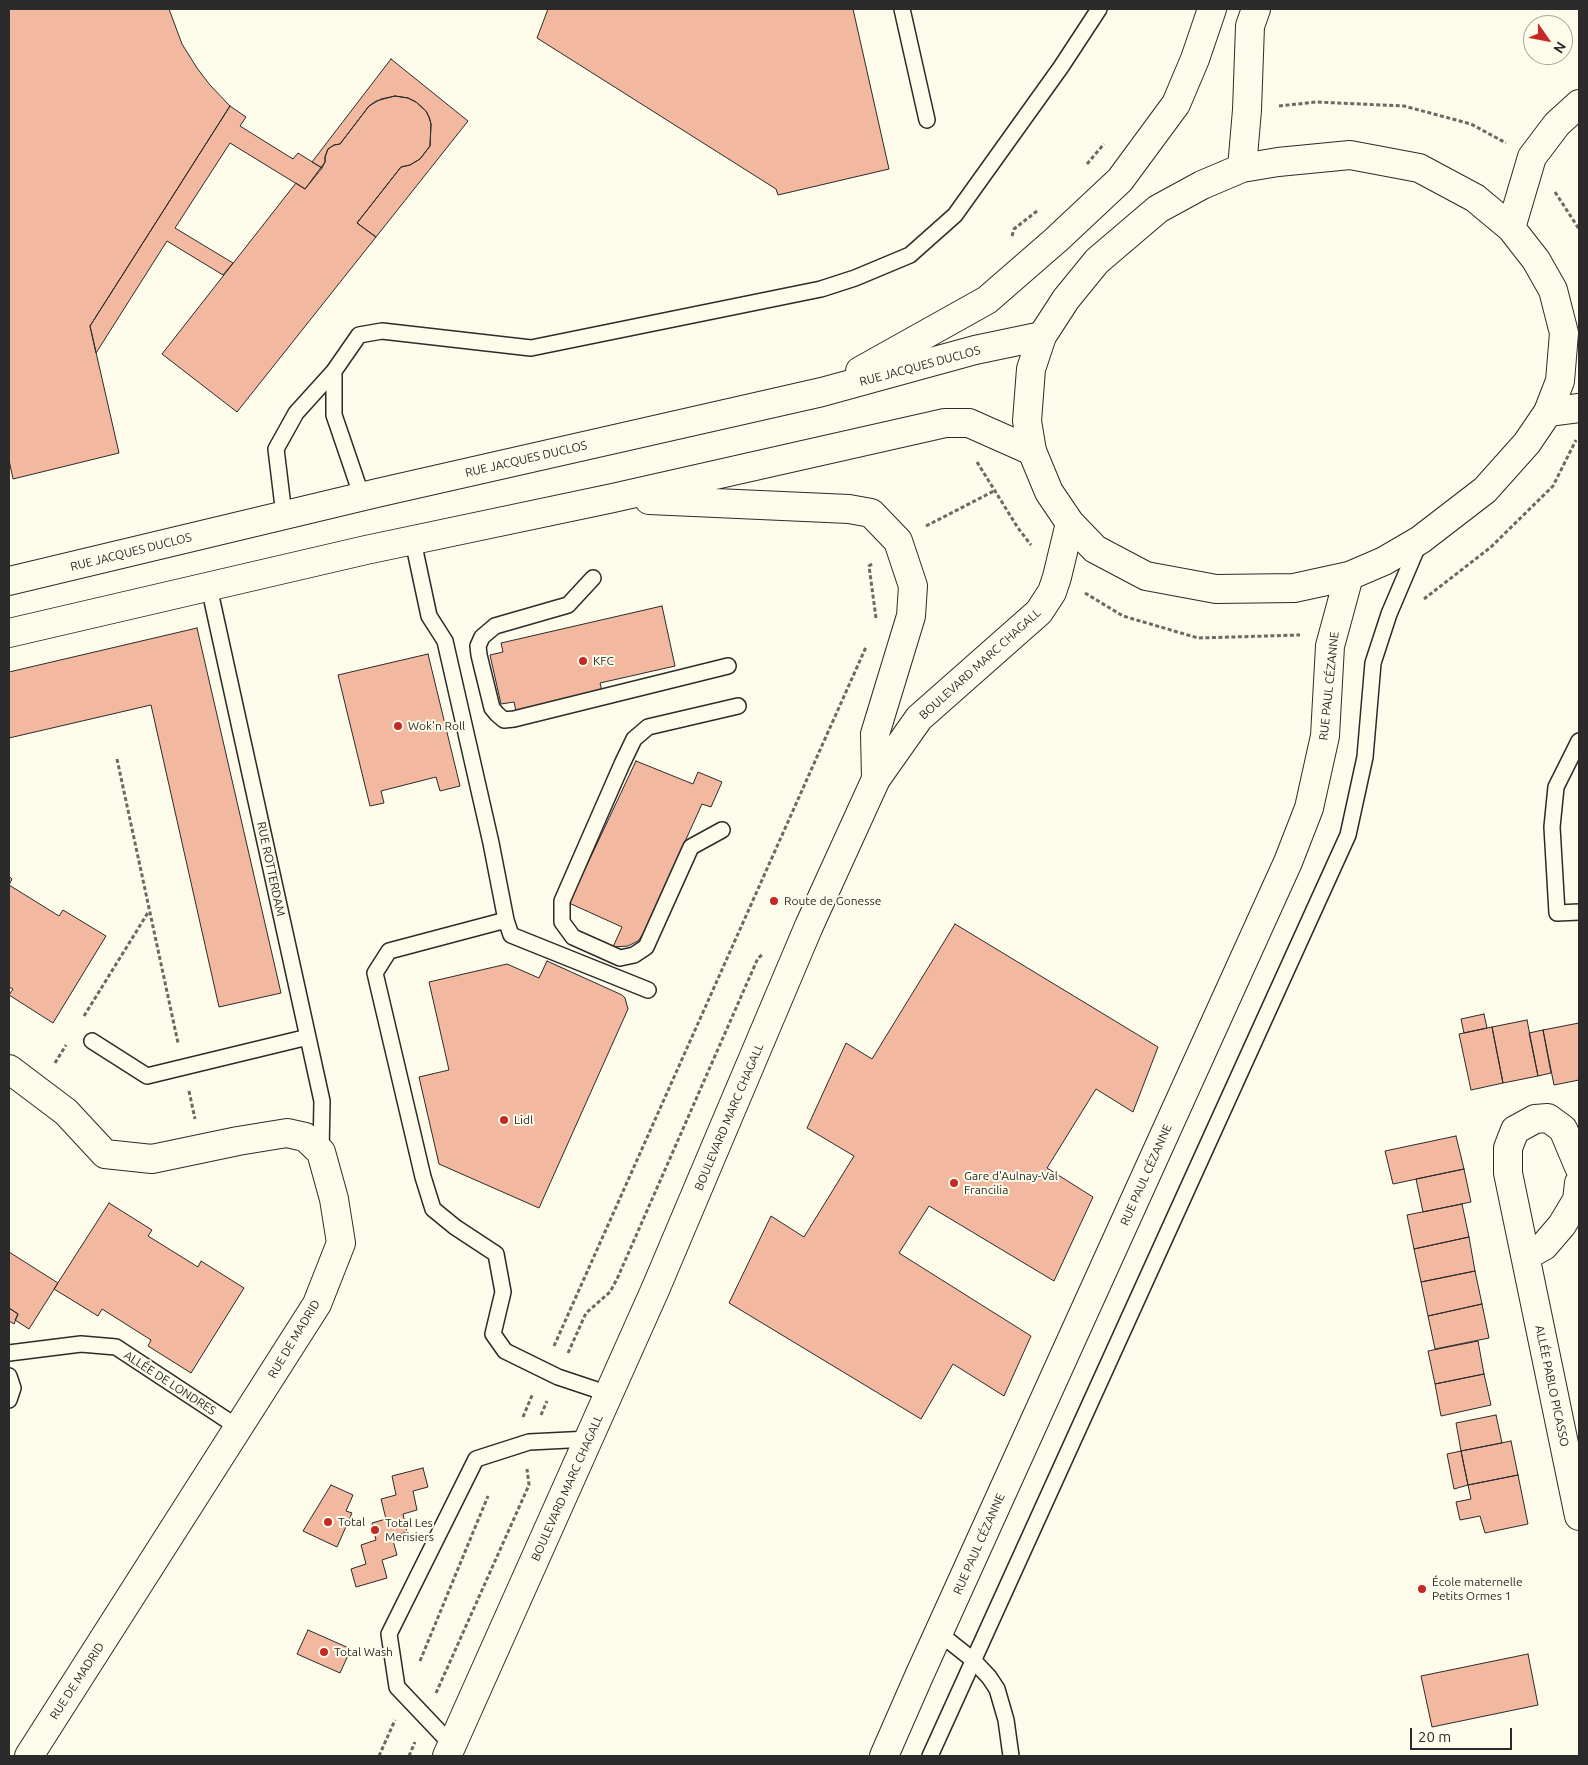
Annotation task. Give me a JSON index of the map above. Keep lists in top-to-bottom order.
{
  "streets": {
    "main road": [
      "RUE JACQUES DUCLOS",
      "BOULEVARD MARC CHAGALL",
      "RUE PAUL CÉZANNE",
      "RUE DE MADRID",
      "ALLÉE PABLO PICASSO"
    ],
    "lane": ["RUE ROTTERDAM", "ALLÉE DE LONDRES"]
  },
  "crossings": [
    ["RUE ROTTERDAM", "RUE DE MADRID"],
    ["RUE DE MADRID", "ALLÉE DE LONDRES"]
  ],
  "places": [
    "KFC",
    "Wok'n Roll",
    "Route de Gonesse",
    "Lidl",
    "Gare d'Aulnay-Val Francilia",
    "Total",
    "Total Les Merisiers",
    "École maternelle Petits Ormes 1",
    "Total Wash"
  ],
  "scale_bar": "20 m",
  "north": "bottom right"
}
